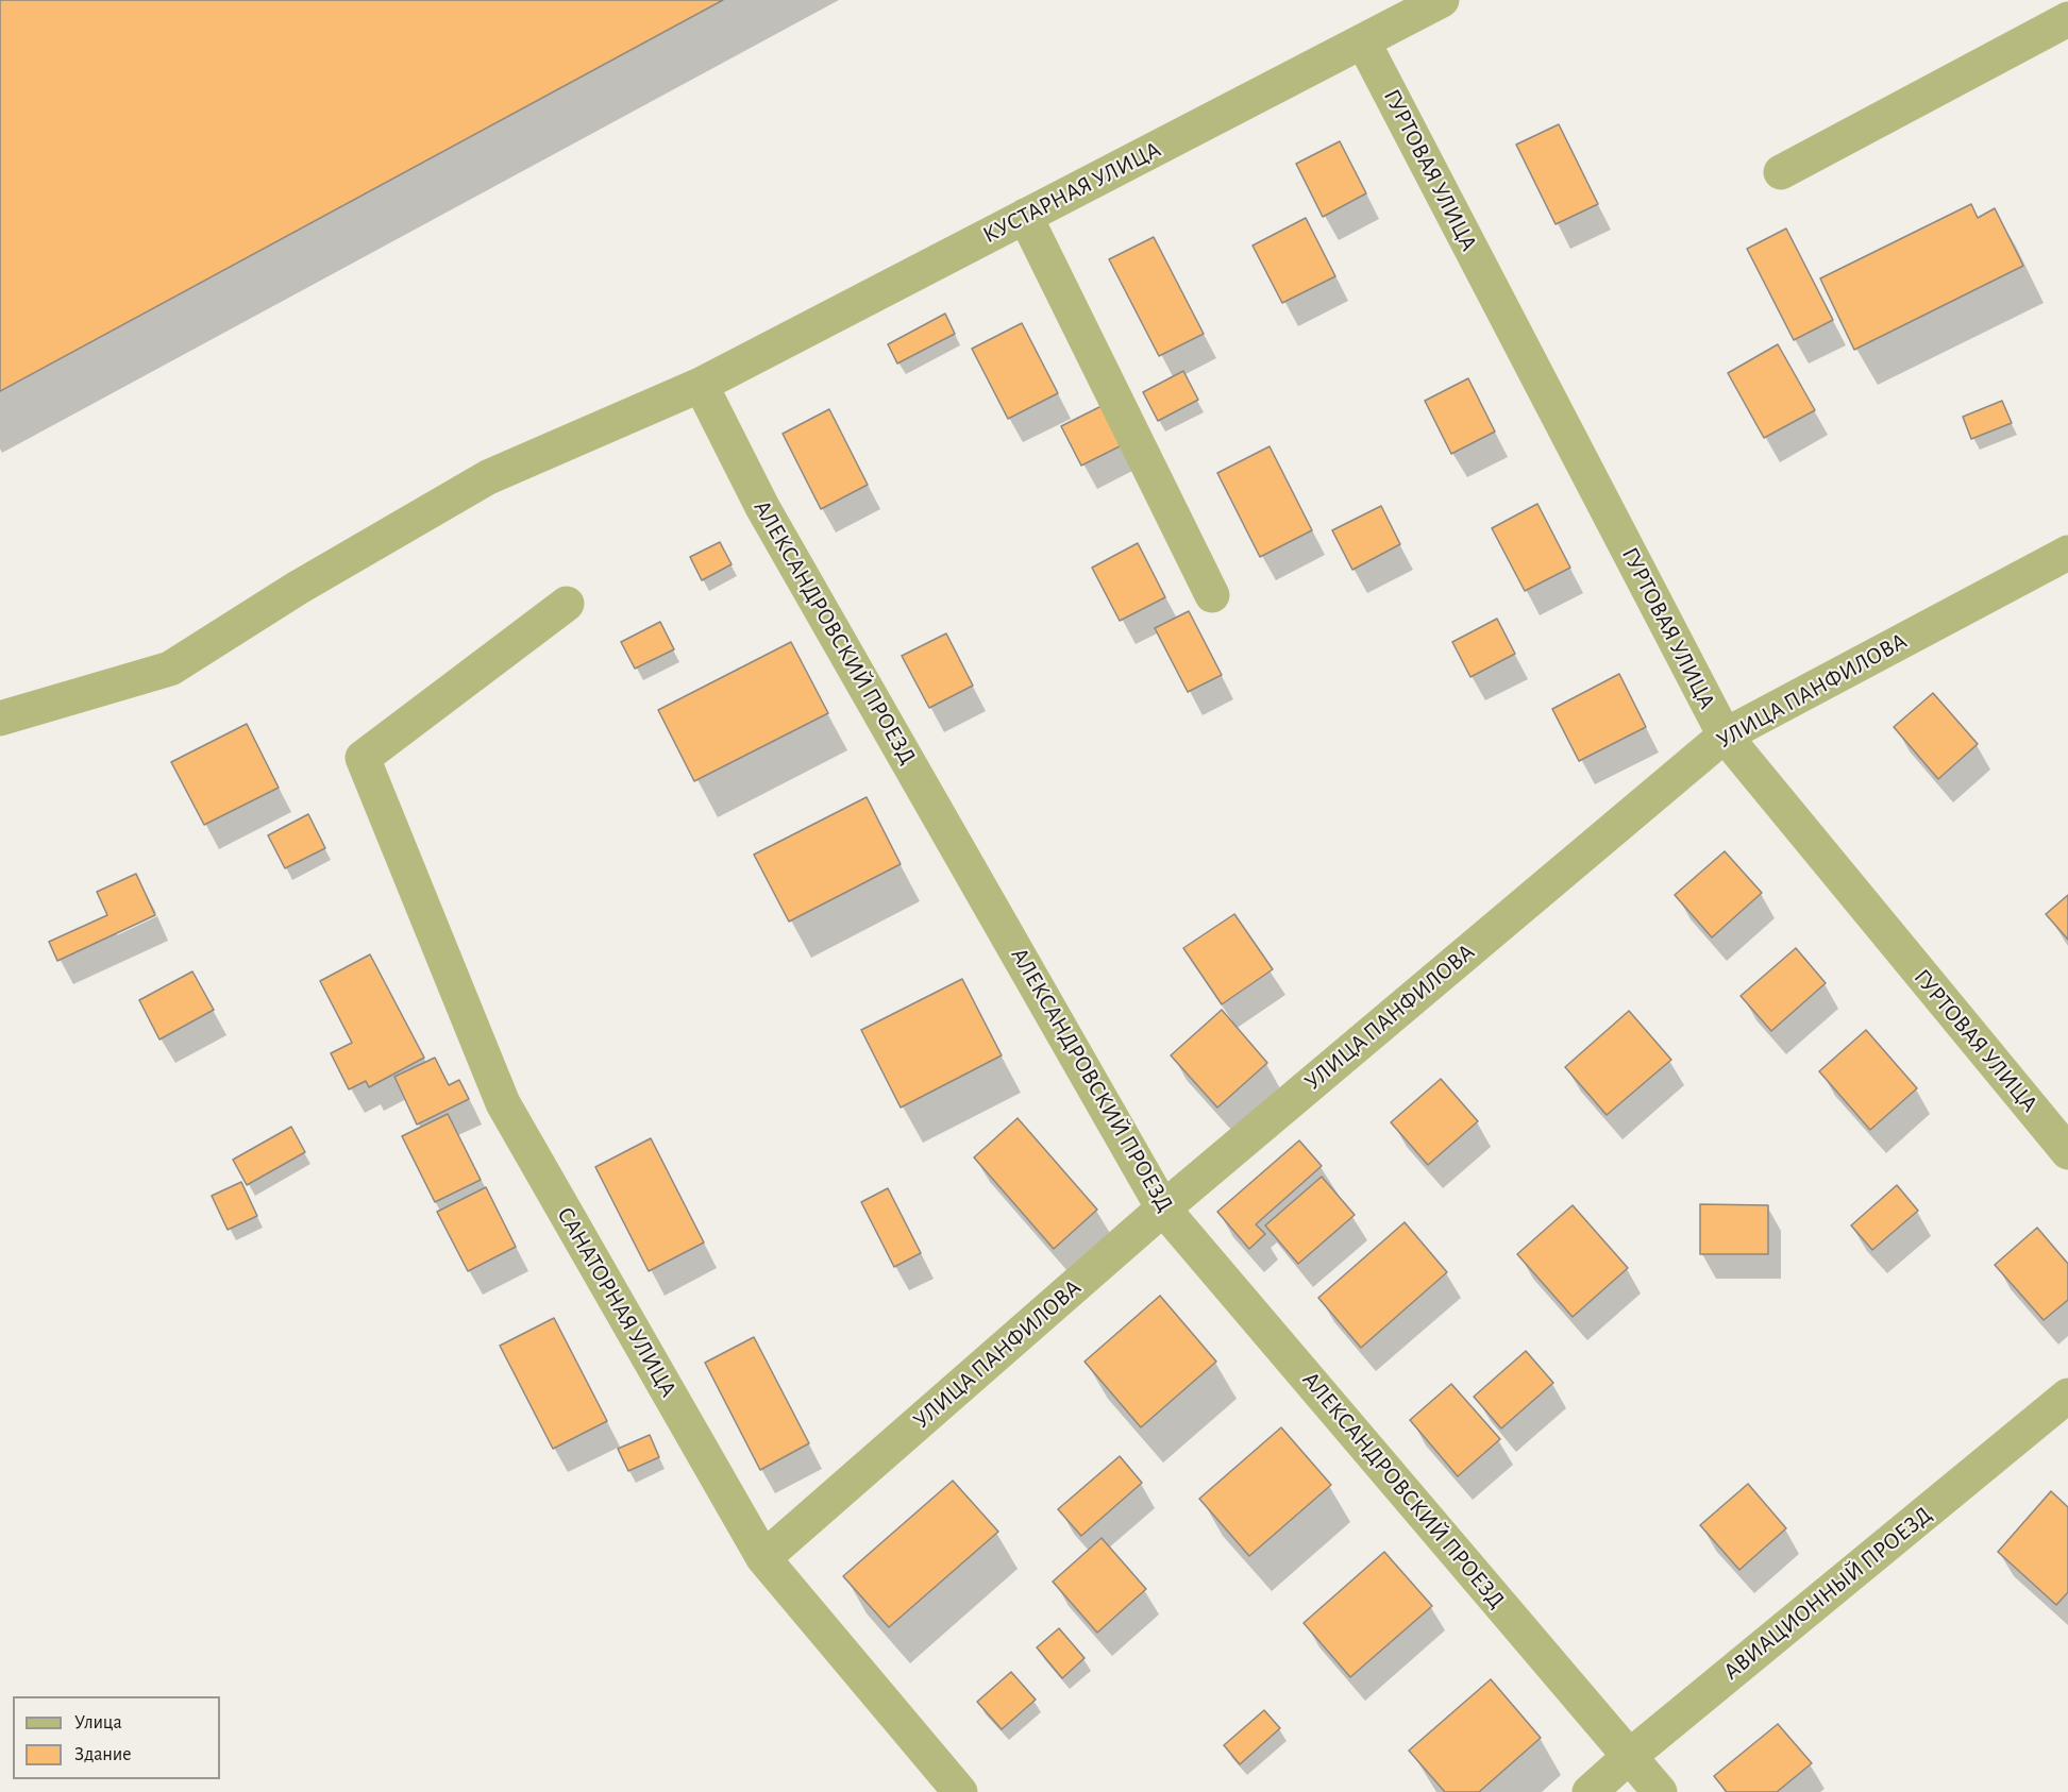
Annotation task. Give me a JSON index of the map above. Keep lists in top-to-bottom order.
{
  "streets": {
    "street": [
      "ГУРТОВАЯ УЛИЦА",
      "КУСТАРНАЯ УЛИЦА",
      "АЛЕКСАНДРОВСКИЙ ПРОЕЗД",
      "УЛИЦА ПАНФИЛОВА",
      "САНАТОРНАЯ УЛИЦА",
      "АВИАЦИОННЫЙ ПРОЕЗД"
    ]
  },
  "crossings": [
    ["ГУРТОВАЯ УЛИЦА", "КУСТАРНАЯ УЛИЦА"],
    ["ГУРТОВАЯ УЛИЦА", "УЛИЦА ПАНФИЛОВА"],
    ["КУСТАРНАЯ УЛИЦА", "АЛЕКСАНДРОВСКИЙ ПРОЕЗД"],
    ["АЛЕКСАНДРОВСКИЙ ПРОЕЗД", "УЛИЦА ПАНФИЛОВА"],
    ["АЛЕКСАНДРОВСКИЙ ПРОЕЗД", "АВИАЦИОННЫЙ ПРОЕЗД"],
    ["УЛИЦА ПАНФИЛОВА", "САНАТОРНАЯ УЛИЦА"]
  ],
  "legend": ["Улица", "Здание"]
}
